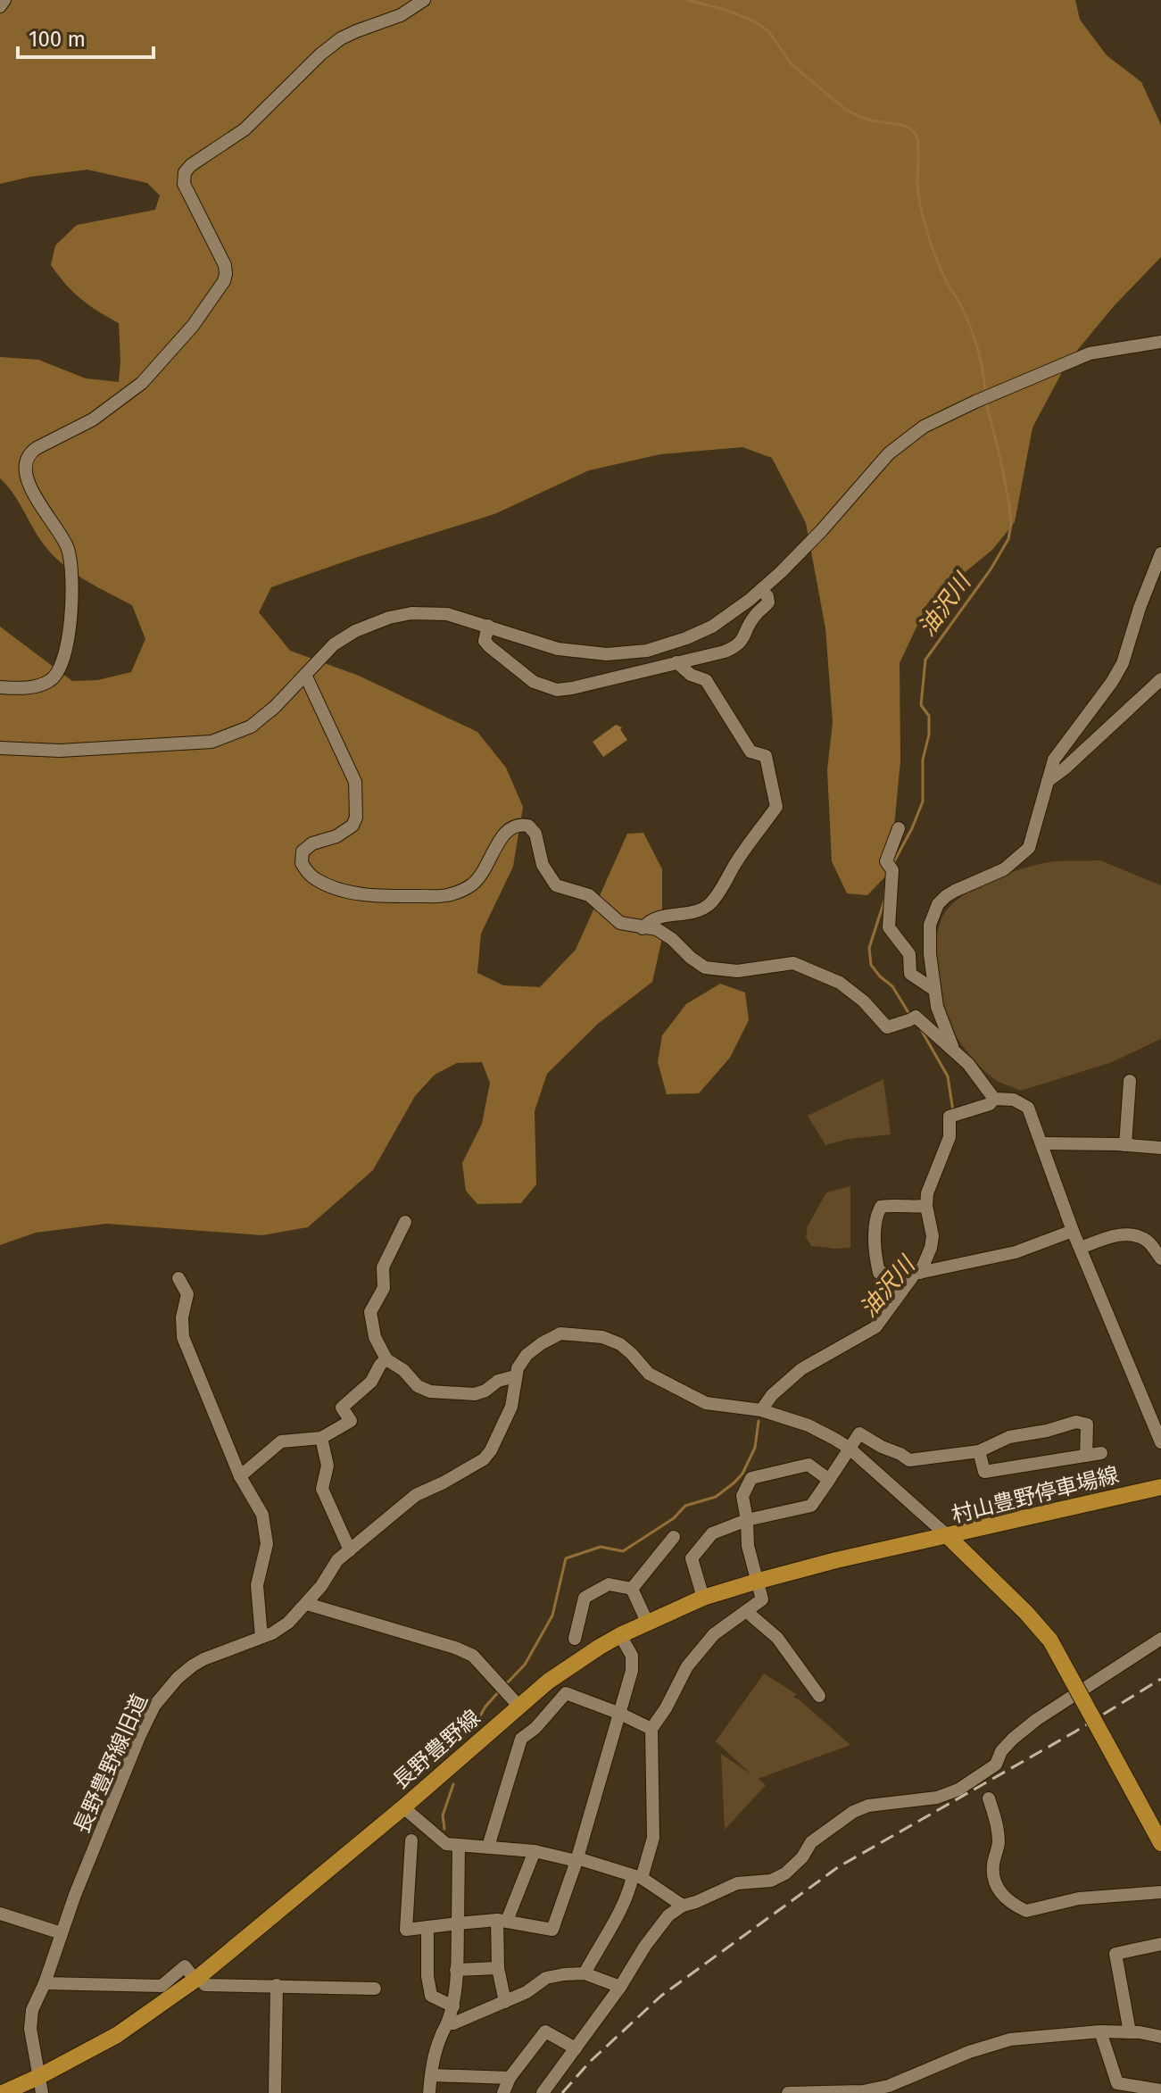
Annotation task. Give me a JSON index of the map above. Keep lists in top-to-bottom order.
{
  "streets": {
    "main road": ["村山豊野停車場線", "長野豊野線"],
    "street": ["長野豊野線旧道"]
  },
  "crossings": [
    ["村山豊野停車場線", "長野豊野線"],
    ["村山豊野停車場線", "長野豊野線旧道"],
    ["長野豊野線", "長野豊野線旧道"]
  ],
  "water": ["油沢川"],
  "scale_bar": "100 m"
}
